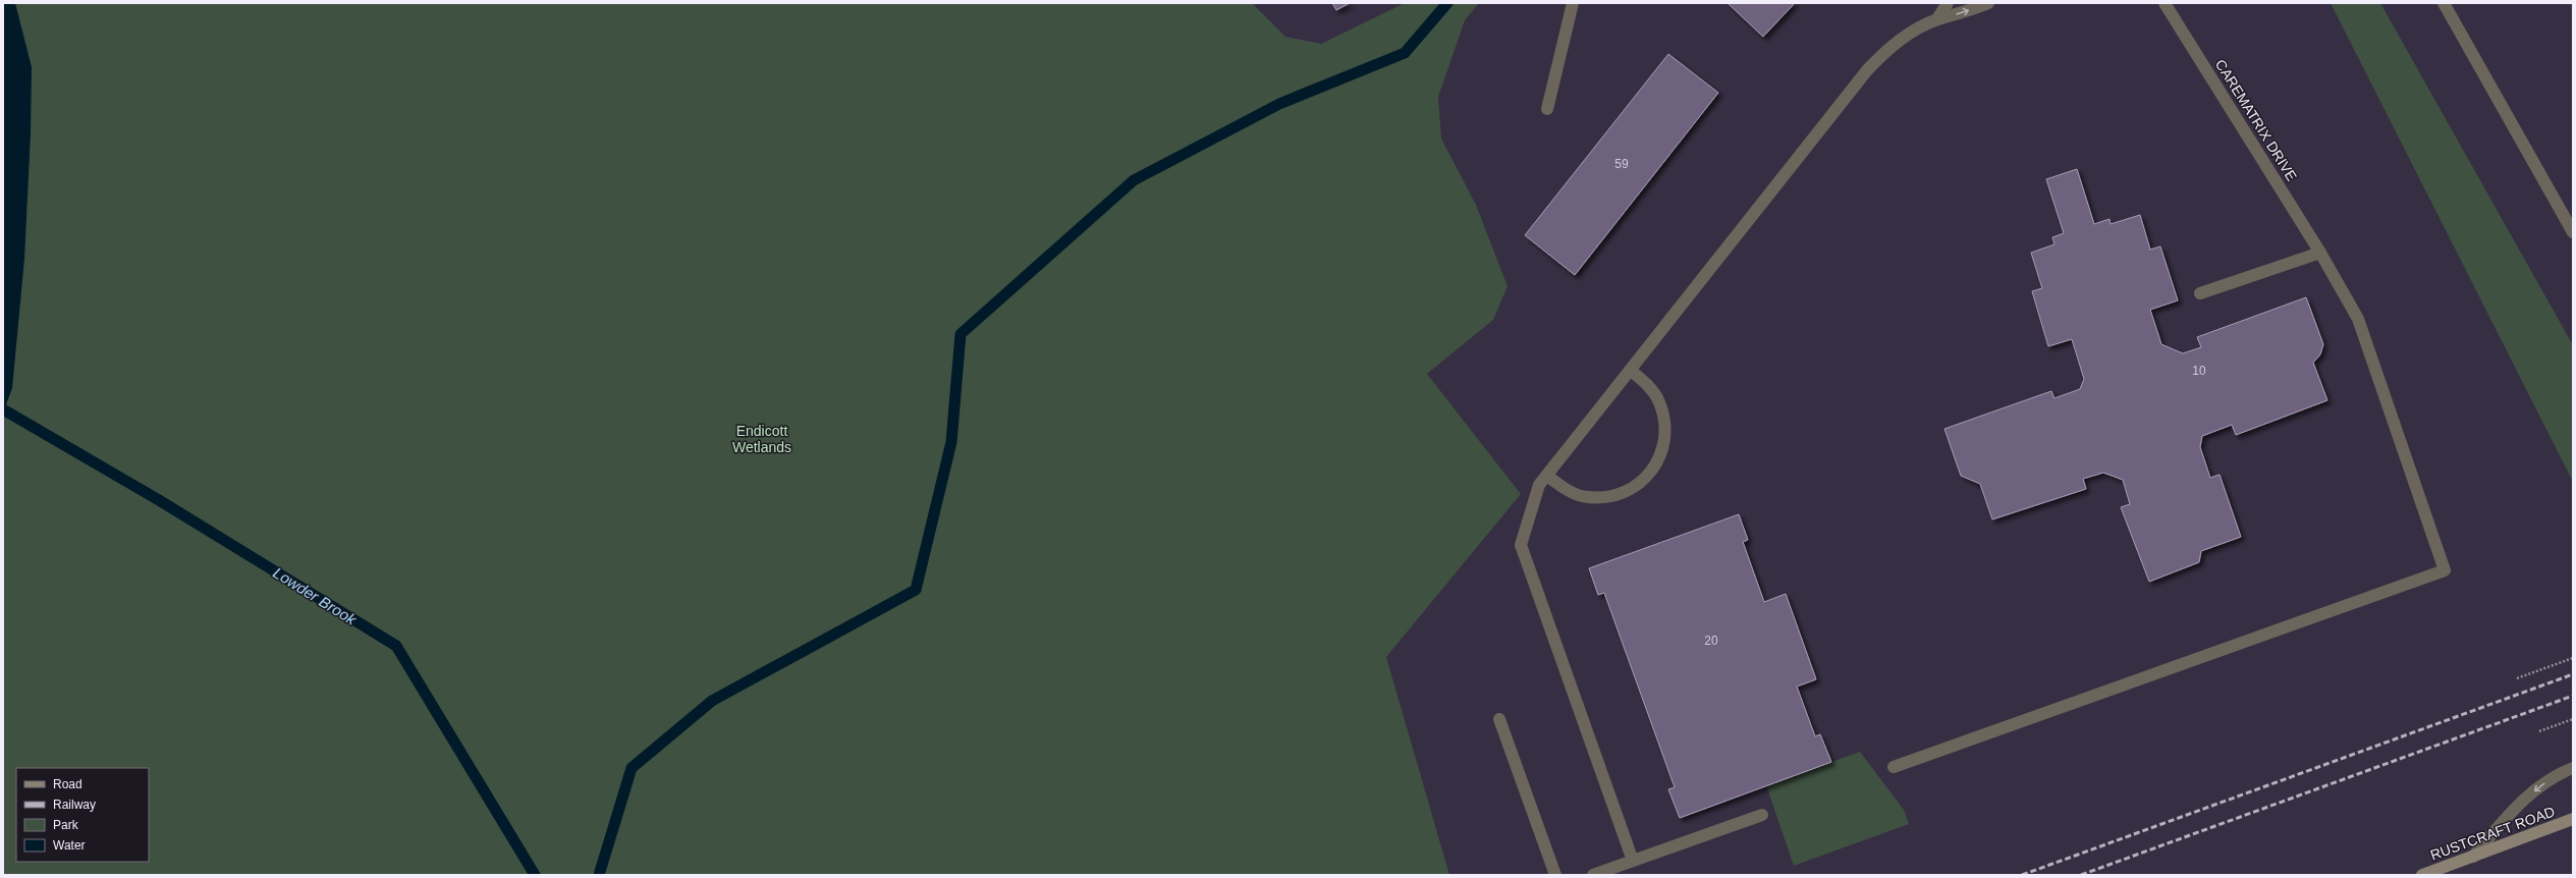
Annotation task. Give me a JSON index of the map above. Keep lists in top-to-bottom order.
{
  "streets": {
    "main road": ["RUSTCRAFT ROAD"],
    "street": ["CAREMATRIX DRIVE"]
  },
  "water": ["Lowder Brook"],
  "parks": ["Endicott Wetlands"],
  "house_numbers": ["59", "10", "20"],
  "legend": [
    "Road",
    "Railway",
    "Park",
    "Water"
  ]
}
